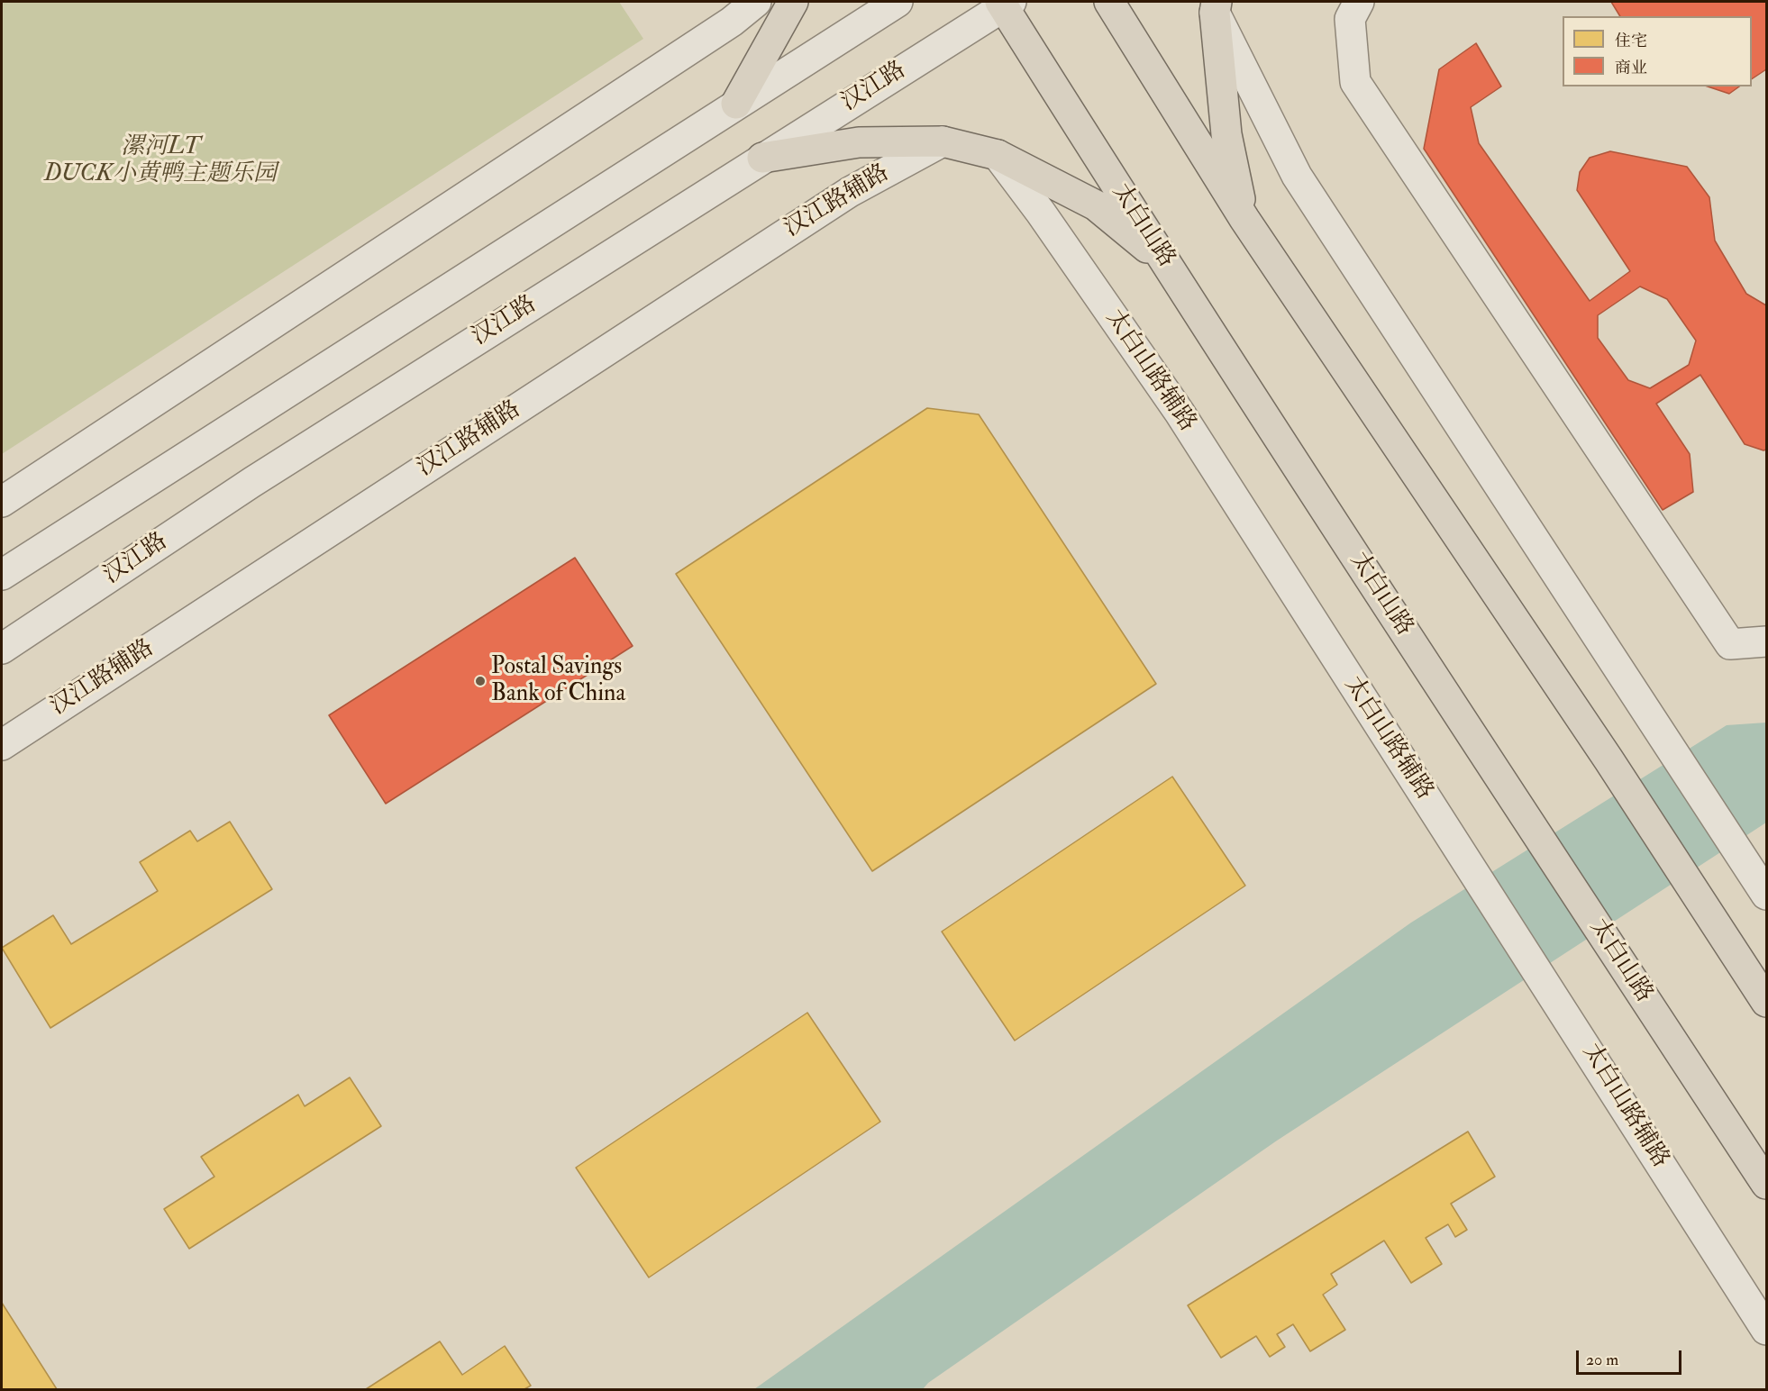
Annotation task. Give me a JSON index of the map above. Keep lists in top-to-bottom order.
{
  "streets": {
    "main road": ["太白山路"],
    "street": ["汉江路", "汉江路辅路", "太白山路辅路"]
  },
  "crossings": [
    ["汉江路", "太白山路"]
  ],
  "parks": ["漯河LT DUCK小黄鸭主题乐园"],
  "places": ["Postal Savings Bank of China"],
  "legend": ["住宅", "商业"],
  "scale_bar": "20 m"
}
